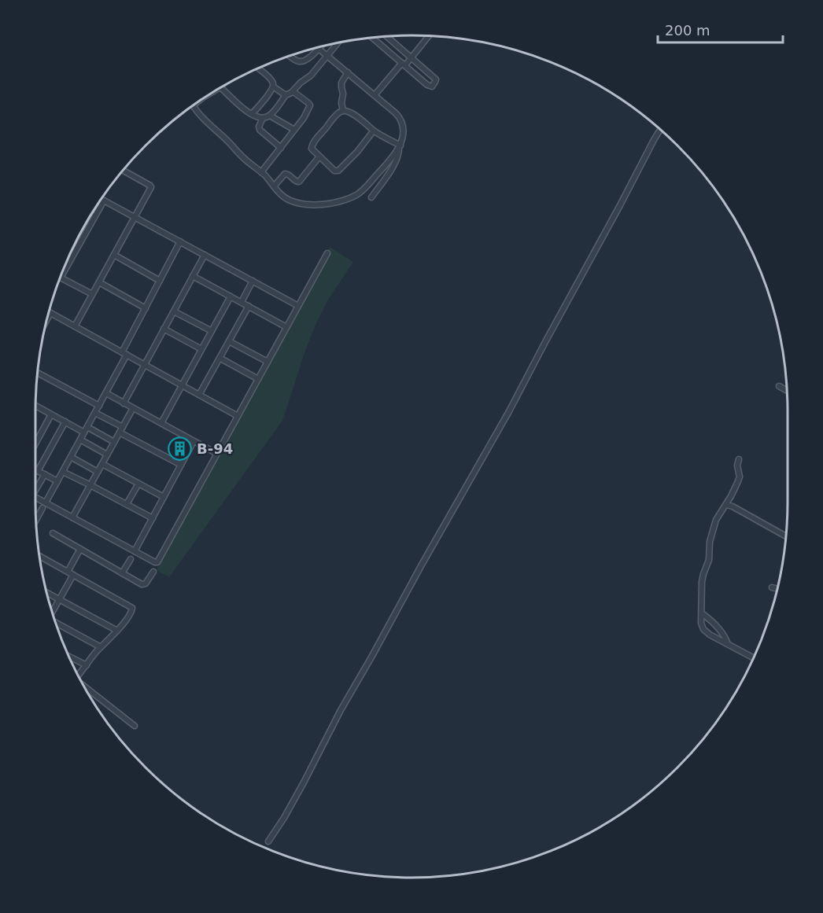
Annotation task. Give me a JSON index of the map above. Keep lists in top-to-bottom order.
{
  "places": {
    "building": ["B-94"]
  },
  "scale_bar": "200 m"
}
